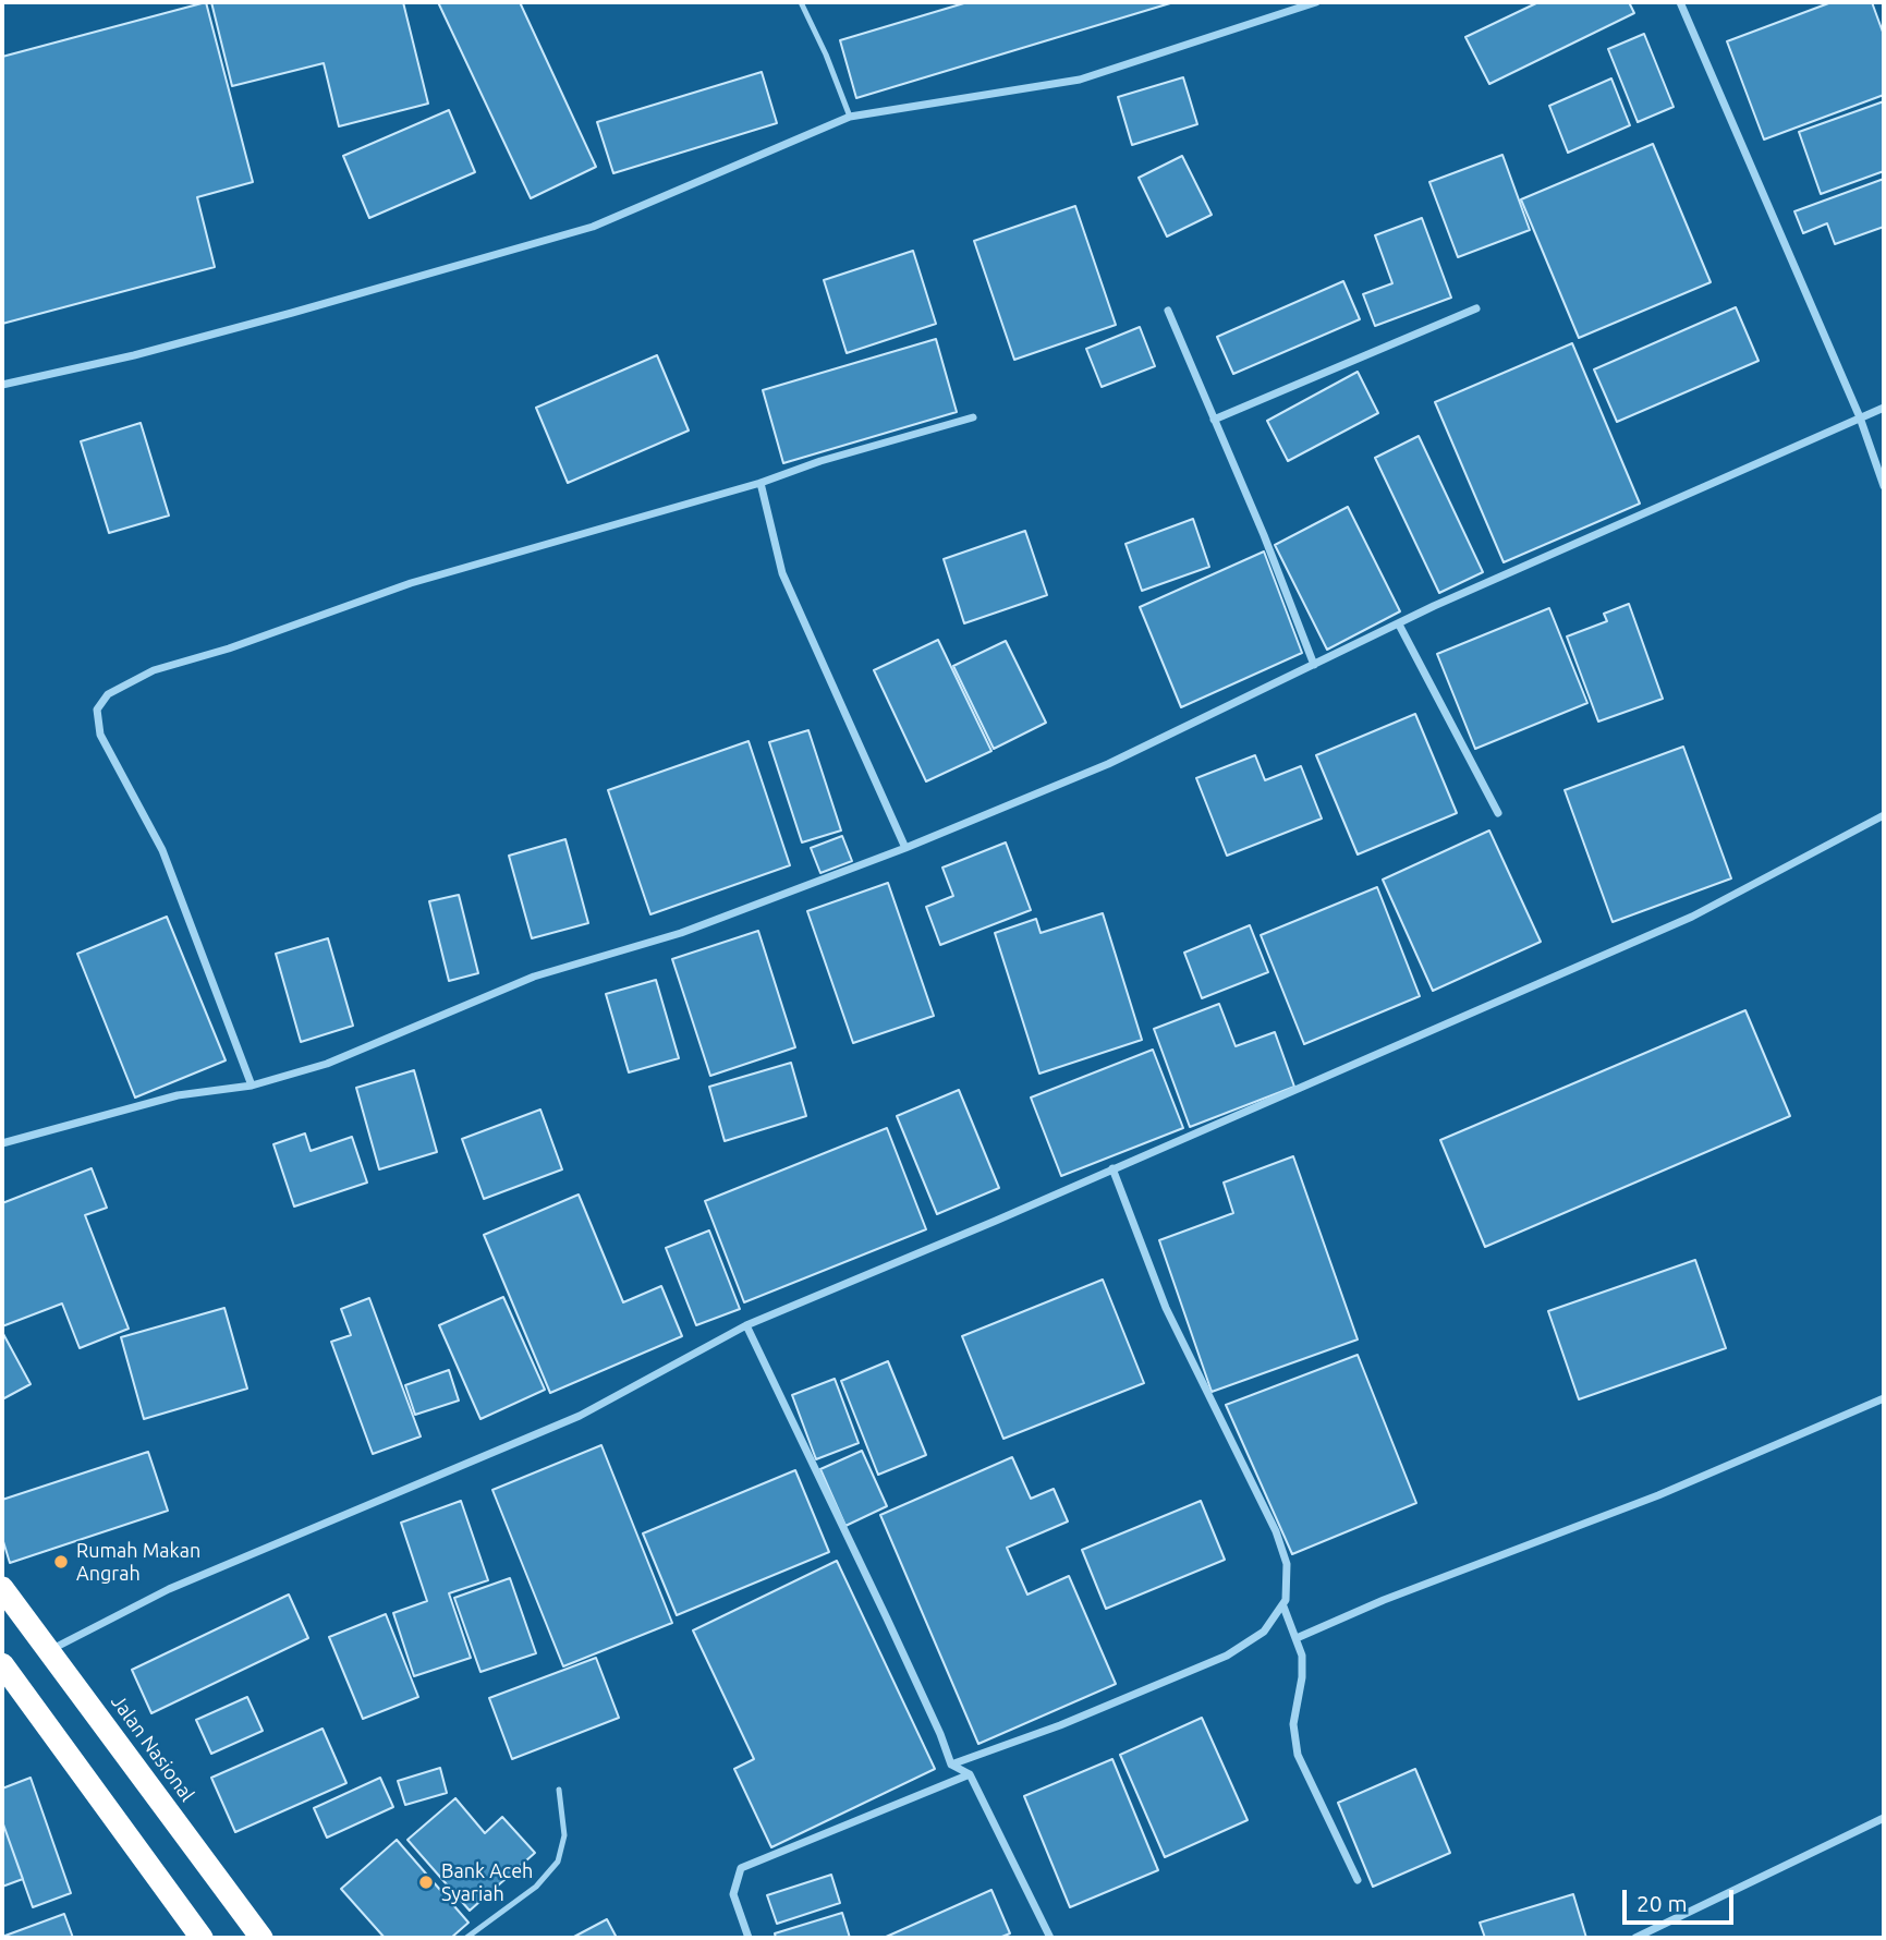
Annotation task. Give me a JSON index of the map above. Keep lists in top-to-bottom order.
{
  "streets": {
    "highway": ["Jalan Nasional"]
  },
  "places": ["Rumah Makan Angrah", "Bank Aceh Syariah"],
  "scale_bar": "20 m"
}
